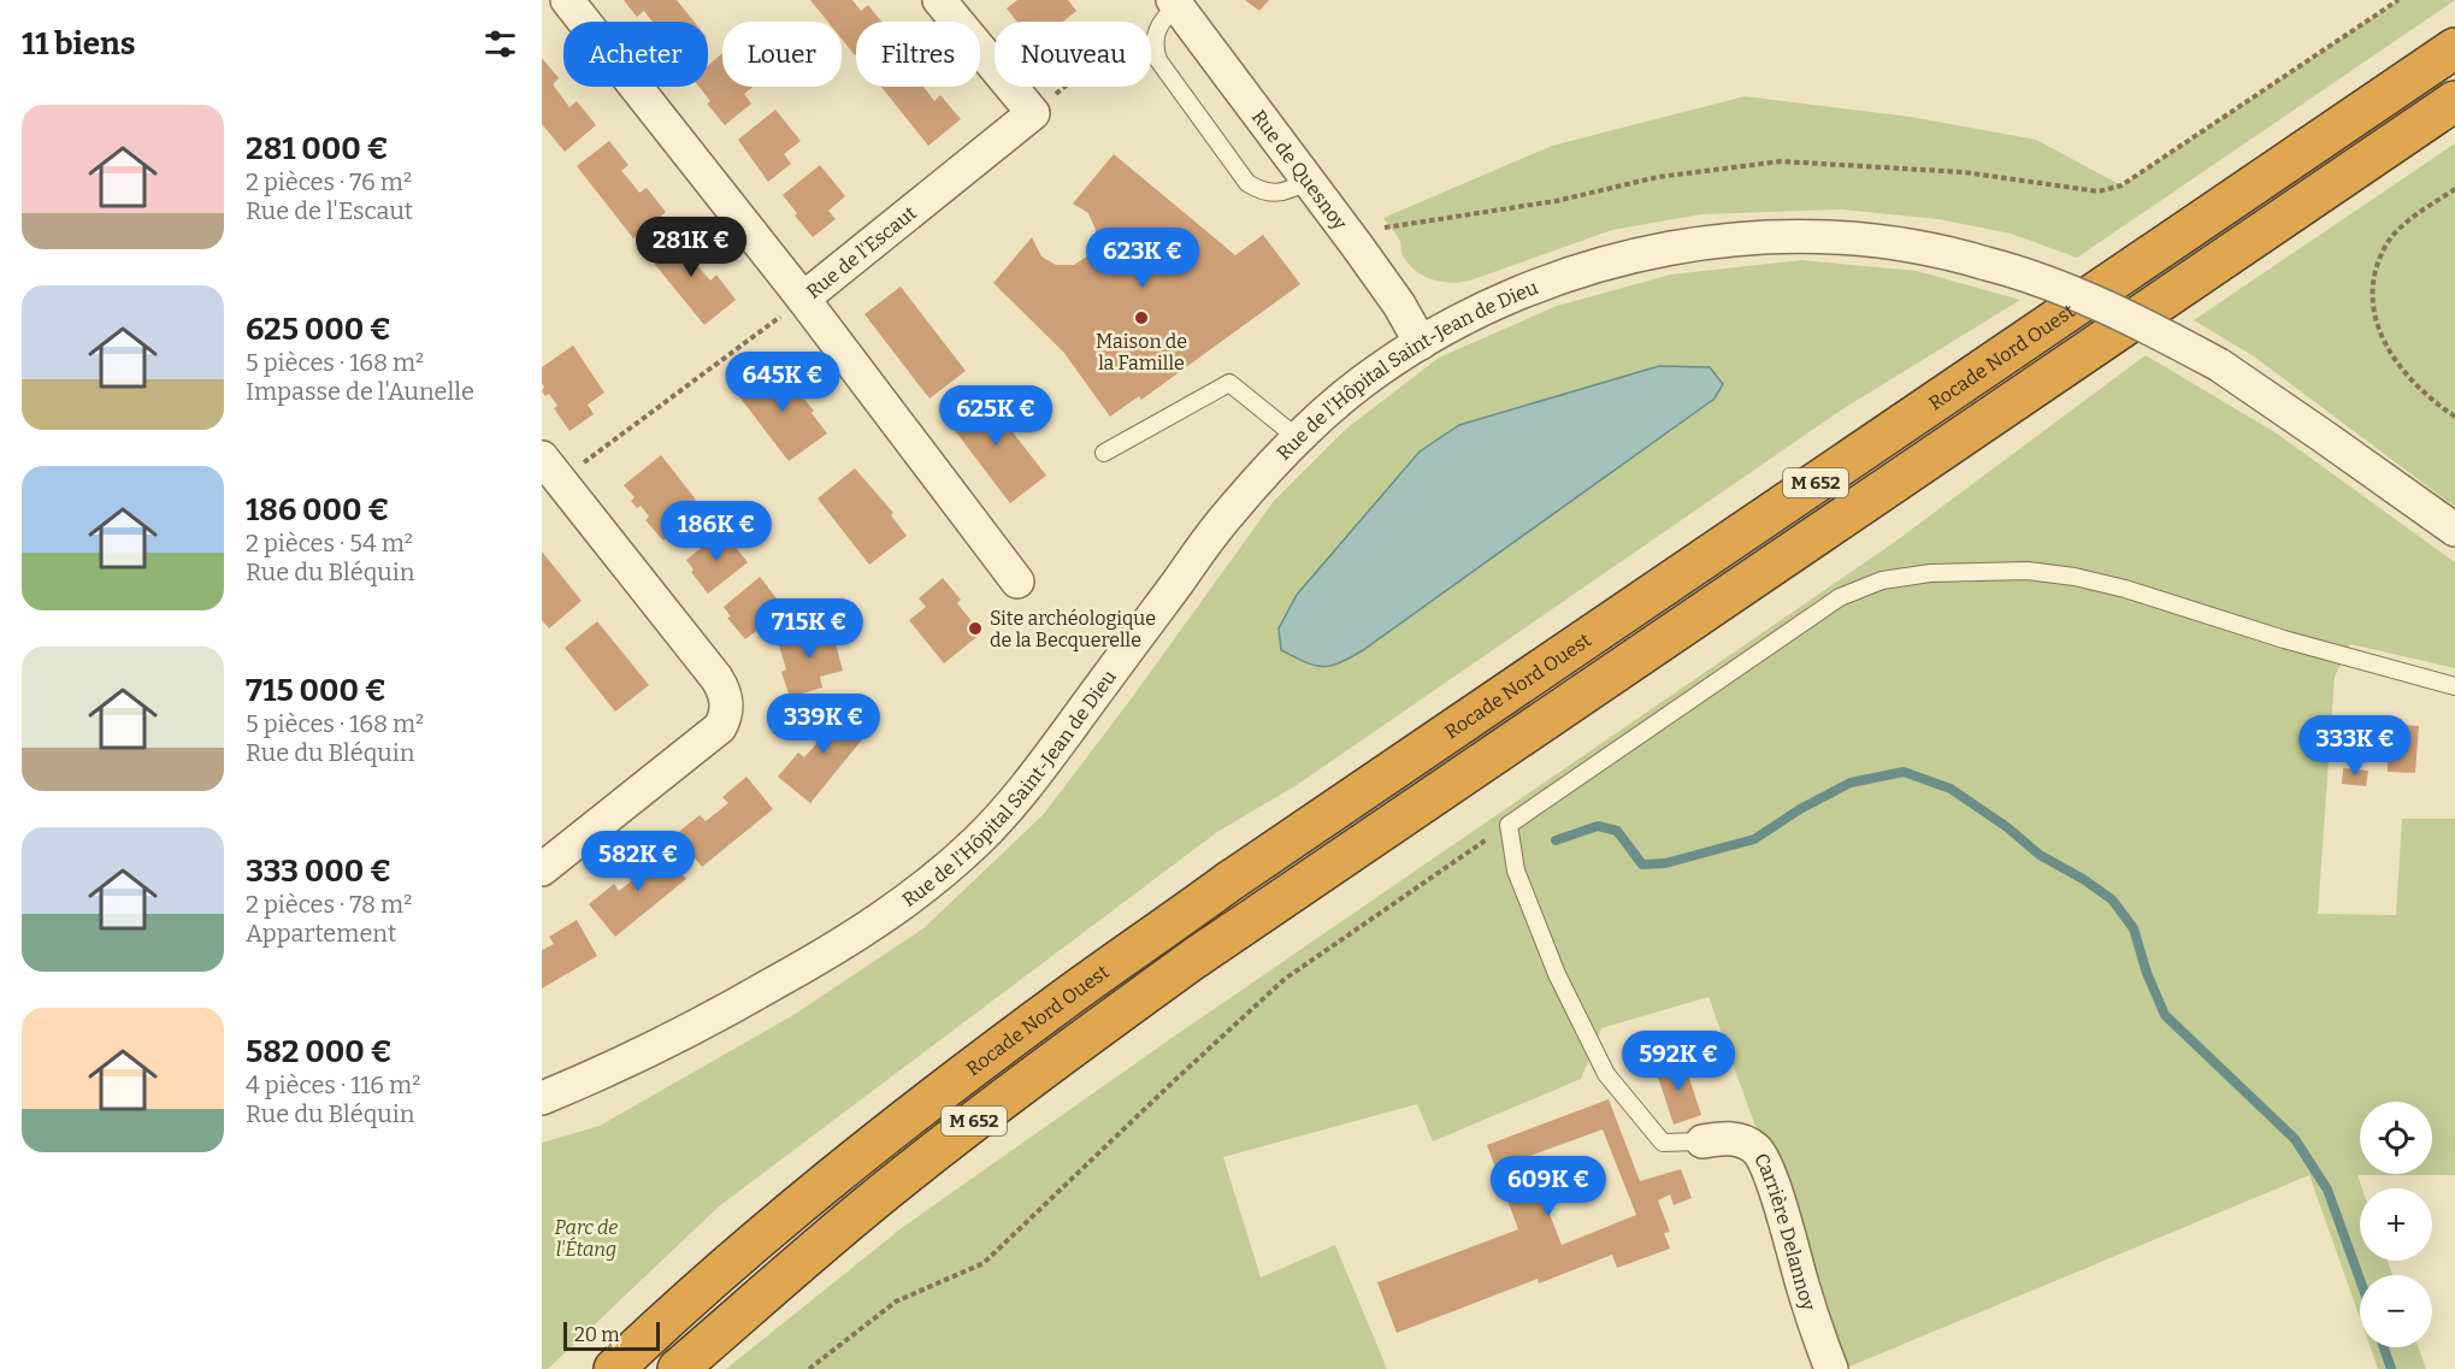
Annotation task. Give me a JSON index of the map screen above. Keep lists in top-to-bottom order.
{
  "streets": {
    "highway": ["Rocade Nord Ouest", "M 652"],
    "street": [
      "Rue de Quesnoy",
      "Rue de l'Escaut",
      "Rue de l'Hôpital Saint-Jean de Dieu",
      "Carrière Delannoy"
    ]
  },
  "crossings": [
    ["Rue de Quesnoy", "Rue de l'Hôpital Saint-Jean de Dieu"]
  ],
  "parks": ["Parc de l'Étang"],
  "places": ["Maison de la Famille", "Site archéologique de la Becquerelle"],
  "scale_bar": "20 m",
  "page": {
    "heading": "11 biens",
    "chip": [
      "Acheter",
      "Louer",
      "Filtres",
      "Nouveau"
    ],
    "list": [
      {
        "name": "281 000 €",
        "note": "2 pièces · 76 m² · Rue de l'Escaut"
      },
      {
        "name": "625 000 €",
        "note": "5 pièces · 168 m² · Impasse de l'Aunelle"
      },
      {
        "name": "186 000 €",
        "note": "2 pièces · 54 m² · Rue du Bléquin"
      },
      {
        "name": "715 000 €",
        "note": "5 pièces · 168 m² · Rue du Bléquin"
      },
      {
        "name": "333 000 €",
        "note": "2 pièces · 78 m² · Appartement"
      },
      {
        "name": "582 000 €",
        "note": "4 pièces · 116 m² · Rue du Bléquin"
      }
    ],
    "price": [
      "281K €",
      "623K €",
      "645K €",
      "625K €",
      "186K €",
      "715K €",
      "339K €",
      "333K €",
      "582K €",
      "592K €",
      "609K €"
    ],
    "map_buttons": ["+", "−"],
    "scale": "20 m"
  }
}
